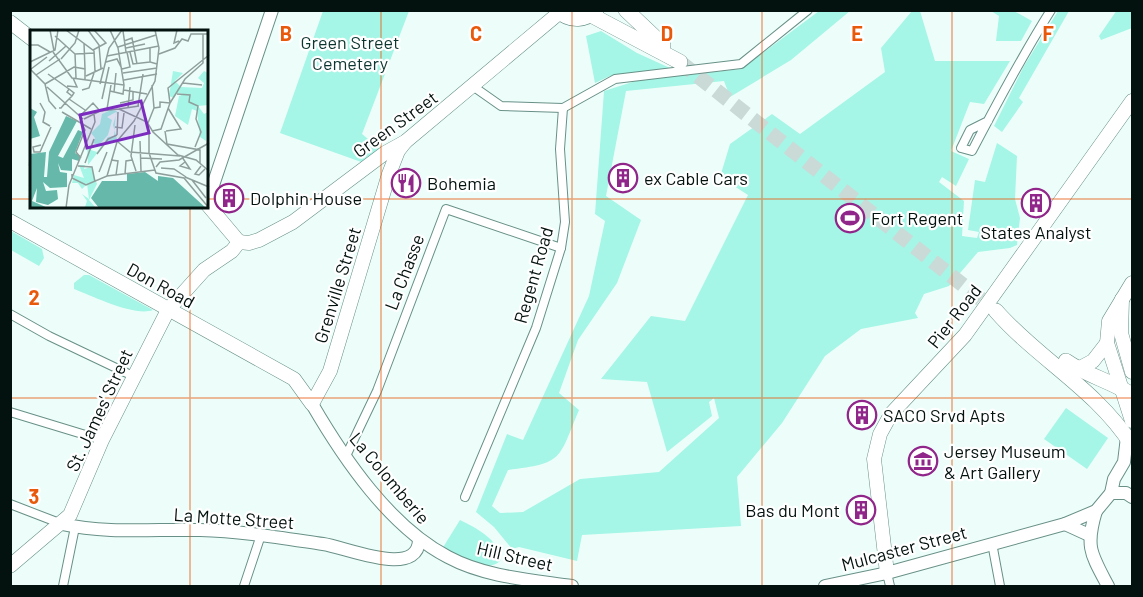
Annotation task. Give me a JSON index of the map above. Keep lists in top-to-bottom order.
{
  "streets": {
    "main road": [
      "Green Street",
      "Don Road",
      "Grenville Street",
      "Pier Road",
      "St. James' Street",
      "La Colomberie",
      "La Motte Street",
      "Mulcaster Street",
      "Hill Street"
    ],
    "street": ["La Chasse", "Regent Road"]
  },
  "crossings": [
    ["Green Street", "Grenville Street"],
    ["Green Street", "St. James' Street"],
    ["La Chasse", "Regent Road"],
    ["La Chasse", "La Colomberie"],
    ["Don Road", "St. James' Street"],
    ["Don Road", "La Colomberie"],
    ["Grenville Street", "La Colomberie"],
    ["Pier Road", "Mulcaster Street"],
    ["St. James' Street", "La Motte Street"],
    ["La Colomberie", "La Motte Street"],
    ["La Colomberie", "Hill Street"],
    ["La Motte Street", "Hill Street"]
  ],
  "parks": ["Green Street Cemetery"],
  "places": {
    "building": [
      "ex Cable Cars",
      "Dolphin House",
      "States Analyst",
      "SACO Srvd Apts",
      "Bas du Mont"
    ],
    "restaurant": ["Bohemia"],
    "sports": ["Fort Regent"],
    "museum": ["Jersey Museum & Art Gallery"]
  },
  "grid": {
    "columns": [
      "B",
      "C",
      "D",
      "E",
      "F"
    ],
    "rows": ["2", "3"]
  }
}
